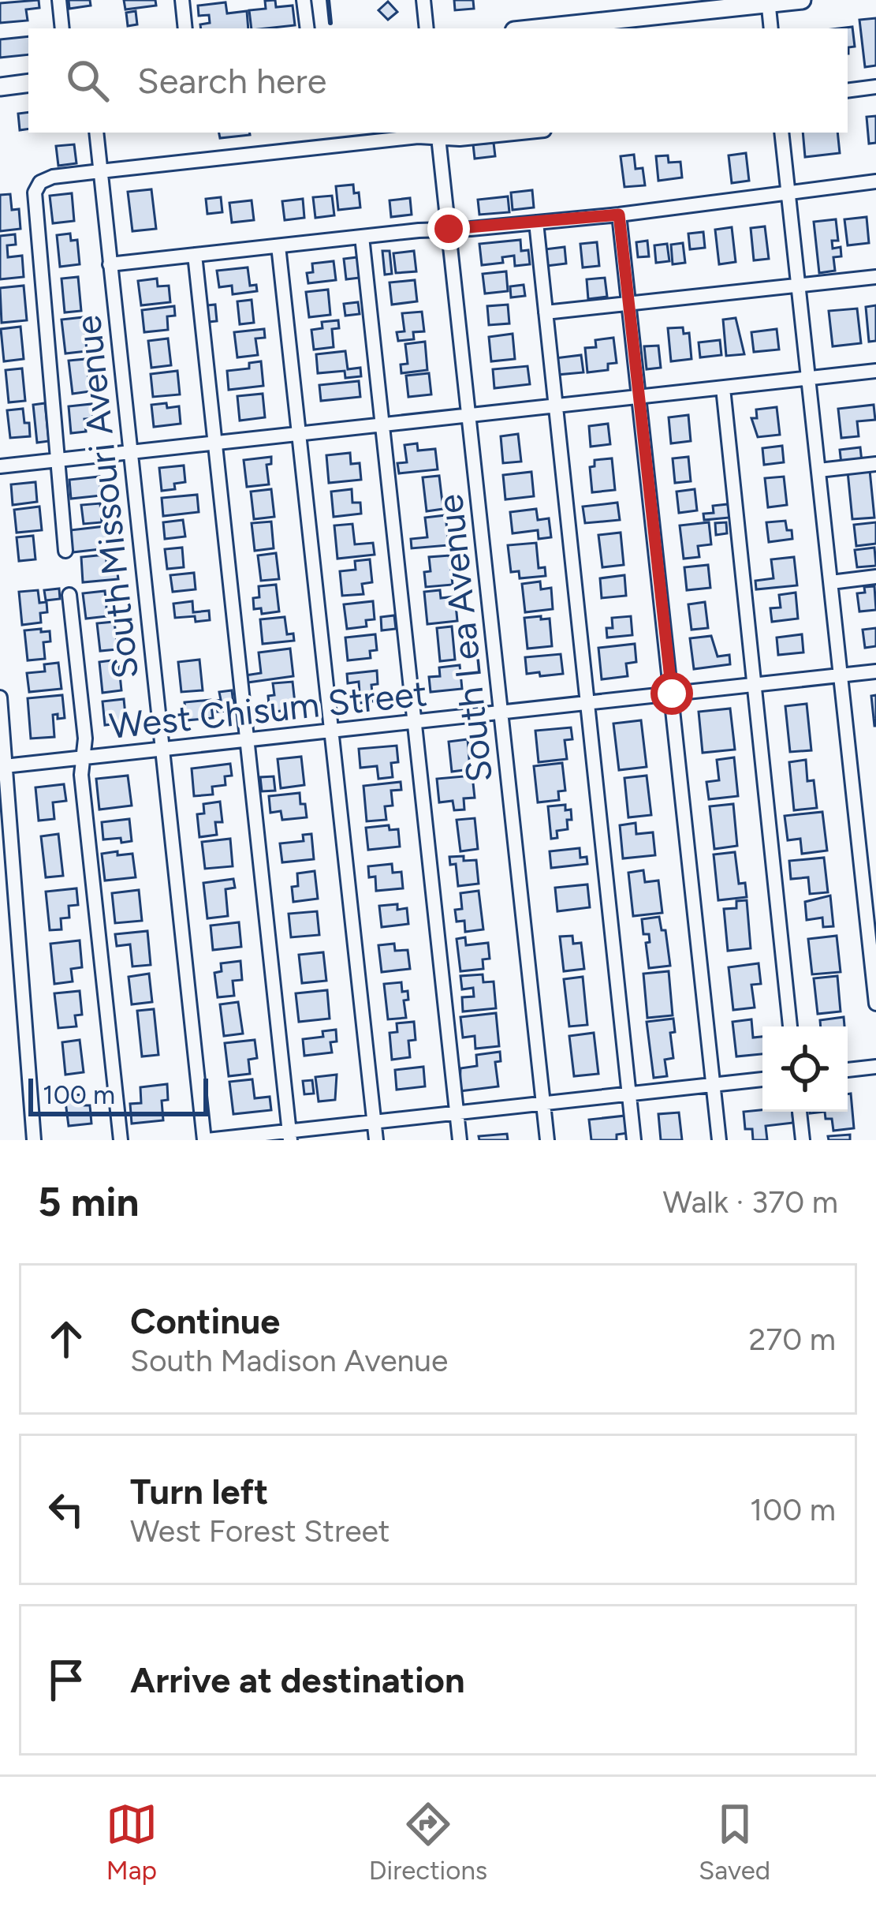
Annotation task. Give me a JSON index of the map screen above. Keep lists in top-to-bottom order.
{
  "streets": {
    "street": ["South Missouri Avenue", "South Lea Avenue", "West Chisum Street"]
  },
  "crossings": [
    ["South Missouri Avenue", "West Chisum Street"],
    ["South Lea Avenue", "West Chisum Street"]
  ],
  "scale_bar": "100 m",
  "page": {
    "search": "Search here",
    "scale": "100 m",
    "heading": ["5 min", "Walk · 370 m"],
    "list": [
      ["Continue", "South Madison Avenue", "270 m"],
      ["Turn left", "West Forest Street", "100 m"],
      "Arrive at destination"
    ],
    "nav": ["Map", "Directions", "Saved"]
  }
}
